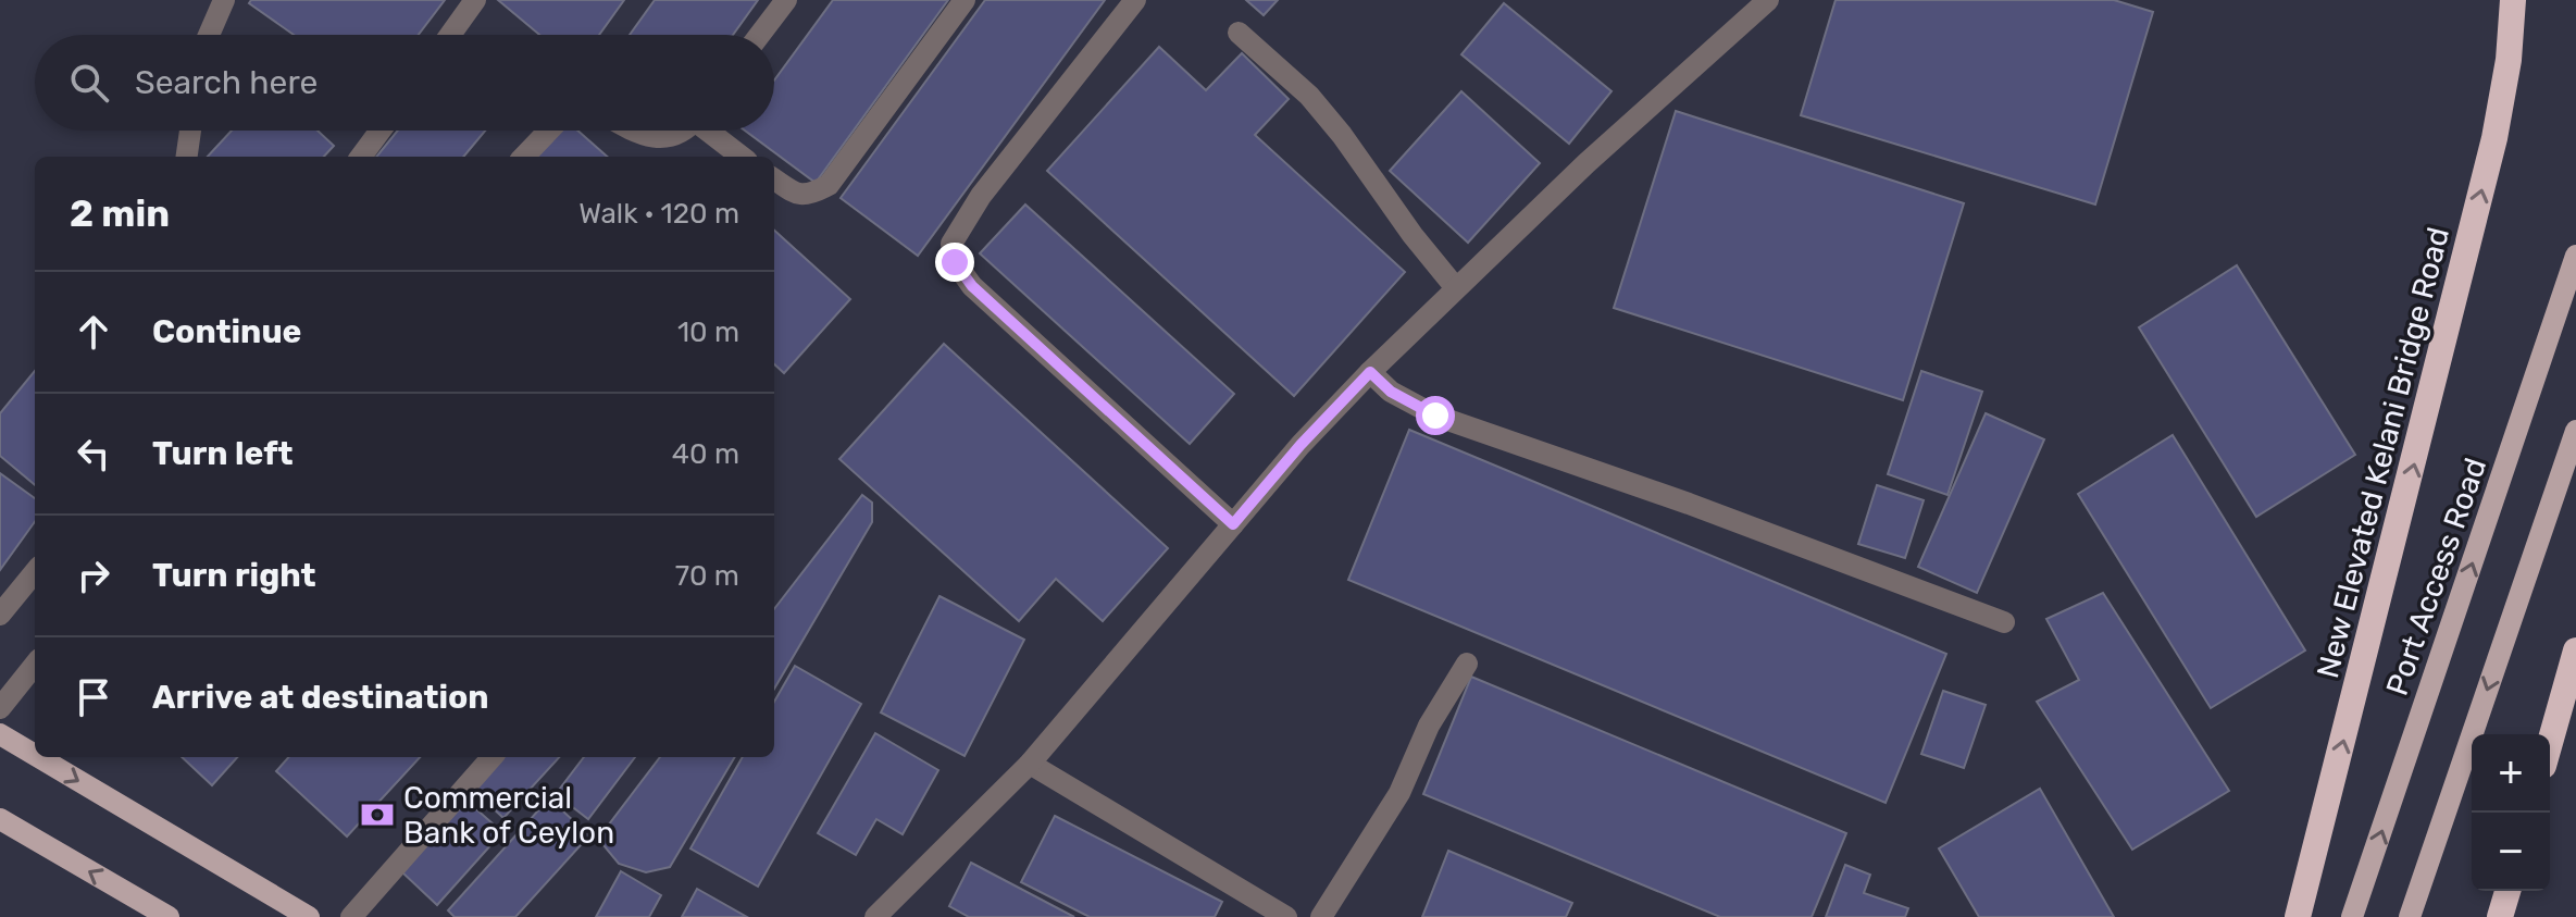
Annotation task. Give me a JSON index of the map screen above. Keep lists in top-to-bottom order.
{
  "streets": {
    "highway": ["New Elevated Kelani Bridge Road"],
    "main road": ["Port Access Road"]
  },
  "one_way": ["New Elevated Kelani Bridge Road"],
  "places": {
    "bank": ["Commercial Bank of Ceylon"]
  },
  "page": {
    "search": "Search here",
    "heading": ["2 min", "Walk · 120 m"],
    "list": [
      ["Continue", "10 m"],
      ["Turn left", "40 m"],
      ["Turn right", "70 m"],
      "Arrive at destination"
    ],
    "map_buttons": ["+", "−"]
  }
}
